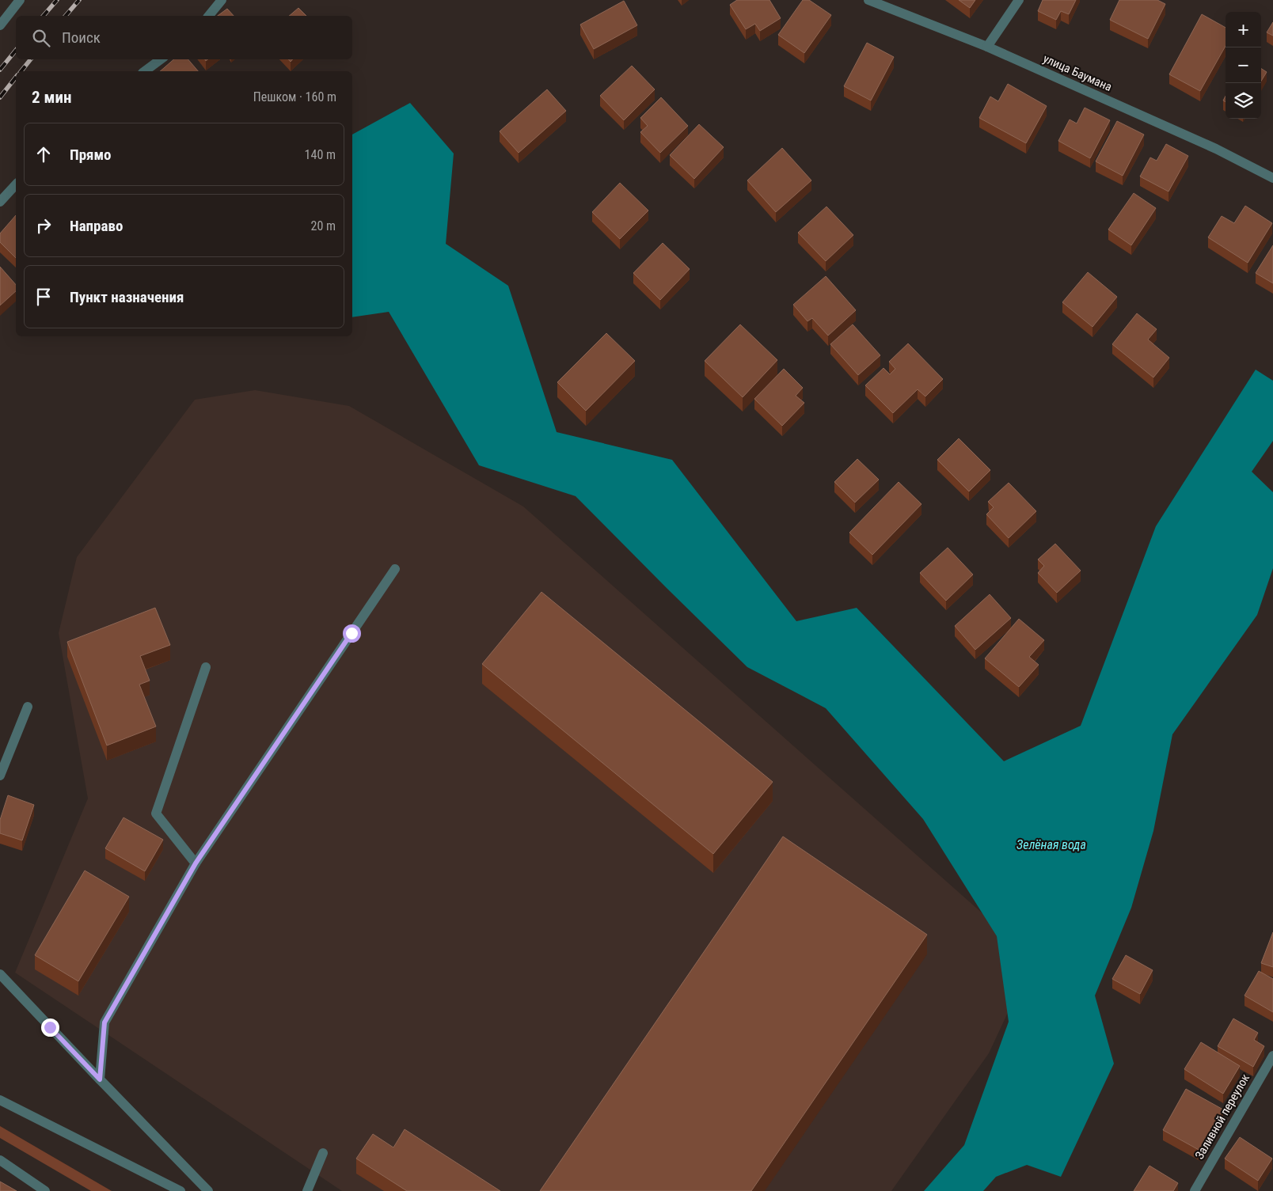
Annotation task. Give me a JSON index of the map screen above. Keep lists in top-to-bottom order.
{
  "streets": {
    "street": ["улица Баумана", "Заливной переулок"]
  },
  "water": ["Зелёная вода"],
  "page": {
    "map_buttons": ["+", "−"],
    "search": "Поиск",
    "heading": ["2 мин", "Пешком · 160 m"],
    "list": [
      ["Прямо", "140 m"],
      ["Направо", "20 m"],
      "Пункт назначения"
    ]
  }
}
